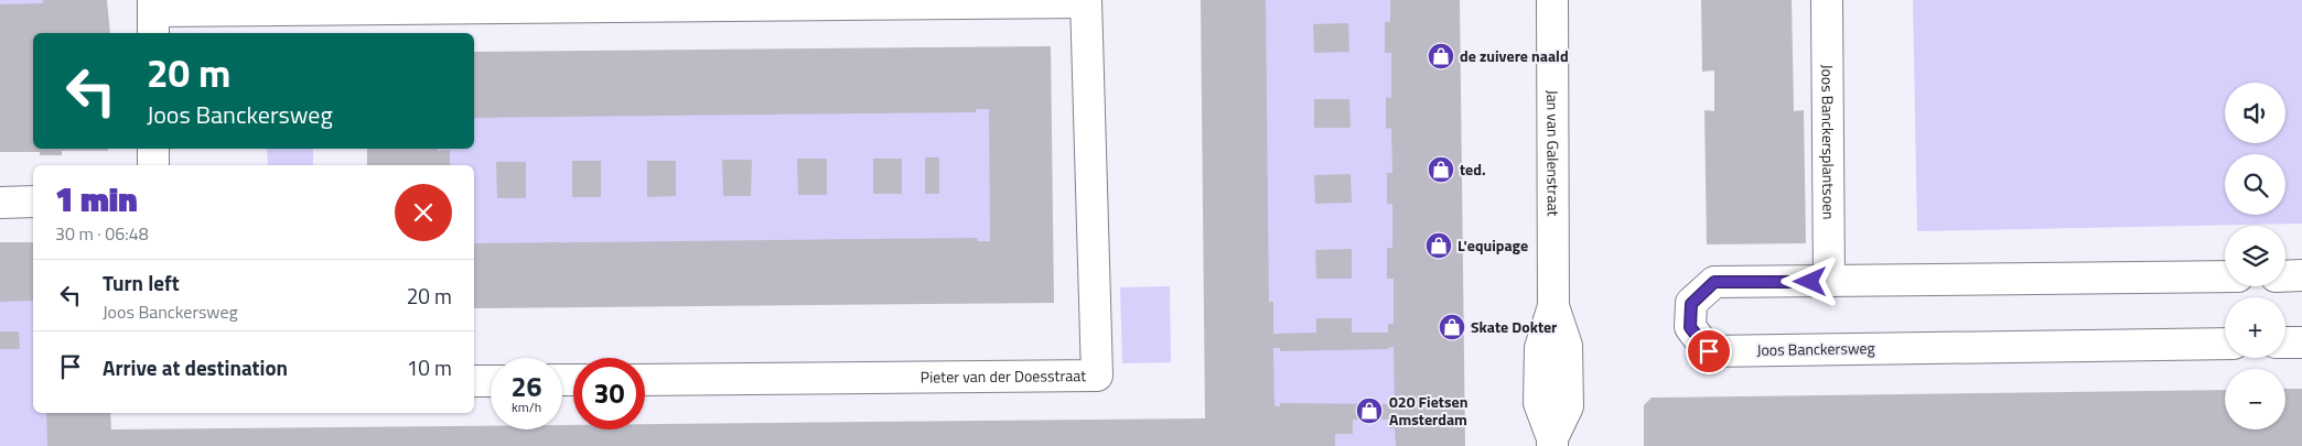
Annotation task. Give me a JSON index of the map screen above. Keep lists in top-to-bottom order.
{
  "streets": {
    "street": [
      "Joos Banckersplantsoen",
      "Jan van Galenstraat",
      "Joos Banckersweg",
      "Pieter van der Doesstraat"
    ]
  },
  "crossings": [
    ["Joos Banckersplantsoen", "Joos Banckersweg"]
  ],
  "places": {
    "shop": [
      "de zuivere naald",
      "ted.",
      "L'equipage",
      "Skate Dokter",
      "020 Fietsen Amsterdam"
    ]
  },
  "page": {
    "turn": ["20 m", "Joos Banckersweg"],
    "map_buttons": ["+", "−"],
    "heading": ["1 min", "30 m · 06:48"],
    "list": [
      {
        "name": "Turn left",
        "note": "Joos Banckersweg",
        "value": "20 m"
      },
      {
        "name": "Arrive at destination",
        "value": "10 m"
      }
    ],
    "speed": "26 km/h",
    "limit": "30"
  }
}
